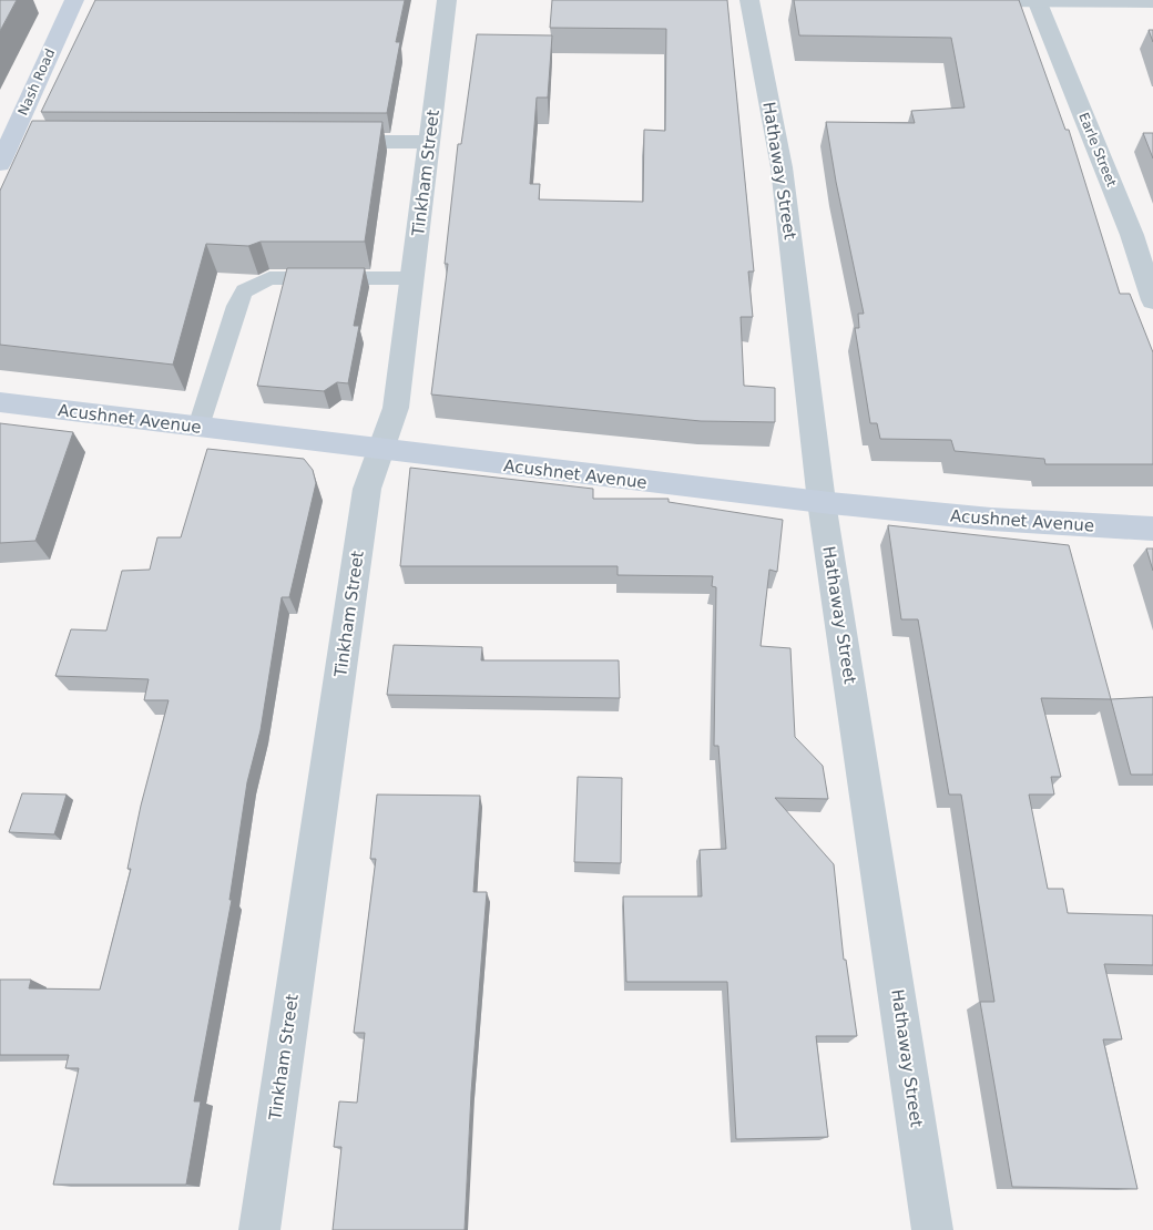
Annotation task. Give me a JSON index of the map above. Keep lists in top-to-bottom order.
{
  "streets": {
    "main road": ["Nash Road", "Acushnet Avenue"],
    "street": ["Earle Street", "Hathaway Street", "Tinkham Street"]
  },
  "crossings": [
    ["Hathaway Street", "Acushnet Avenue"],
    ["Tinkham Street", "Acushnet Avenue"]
  ]
}
